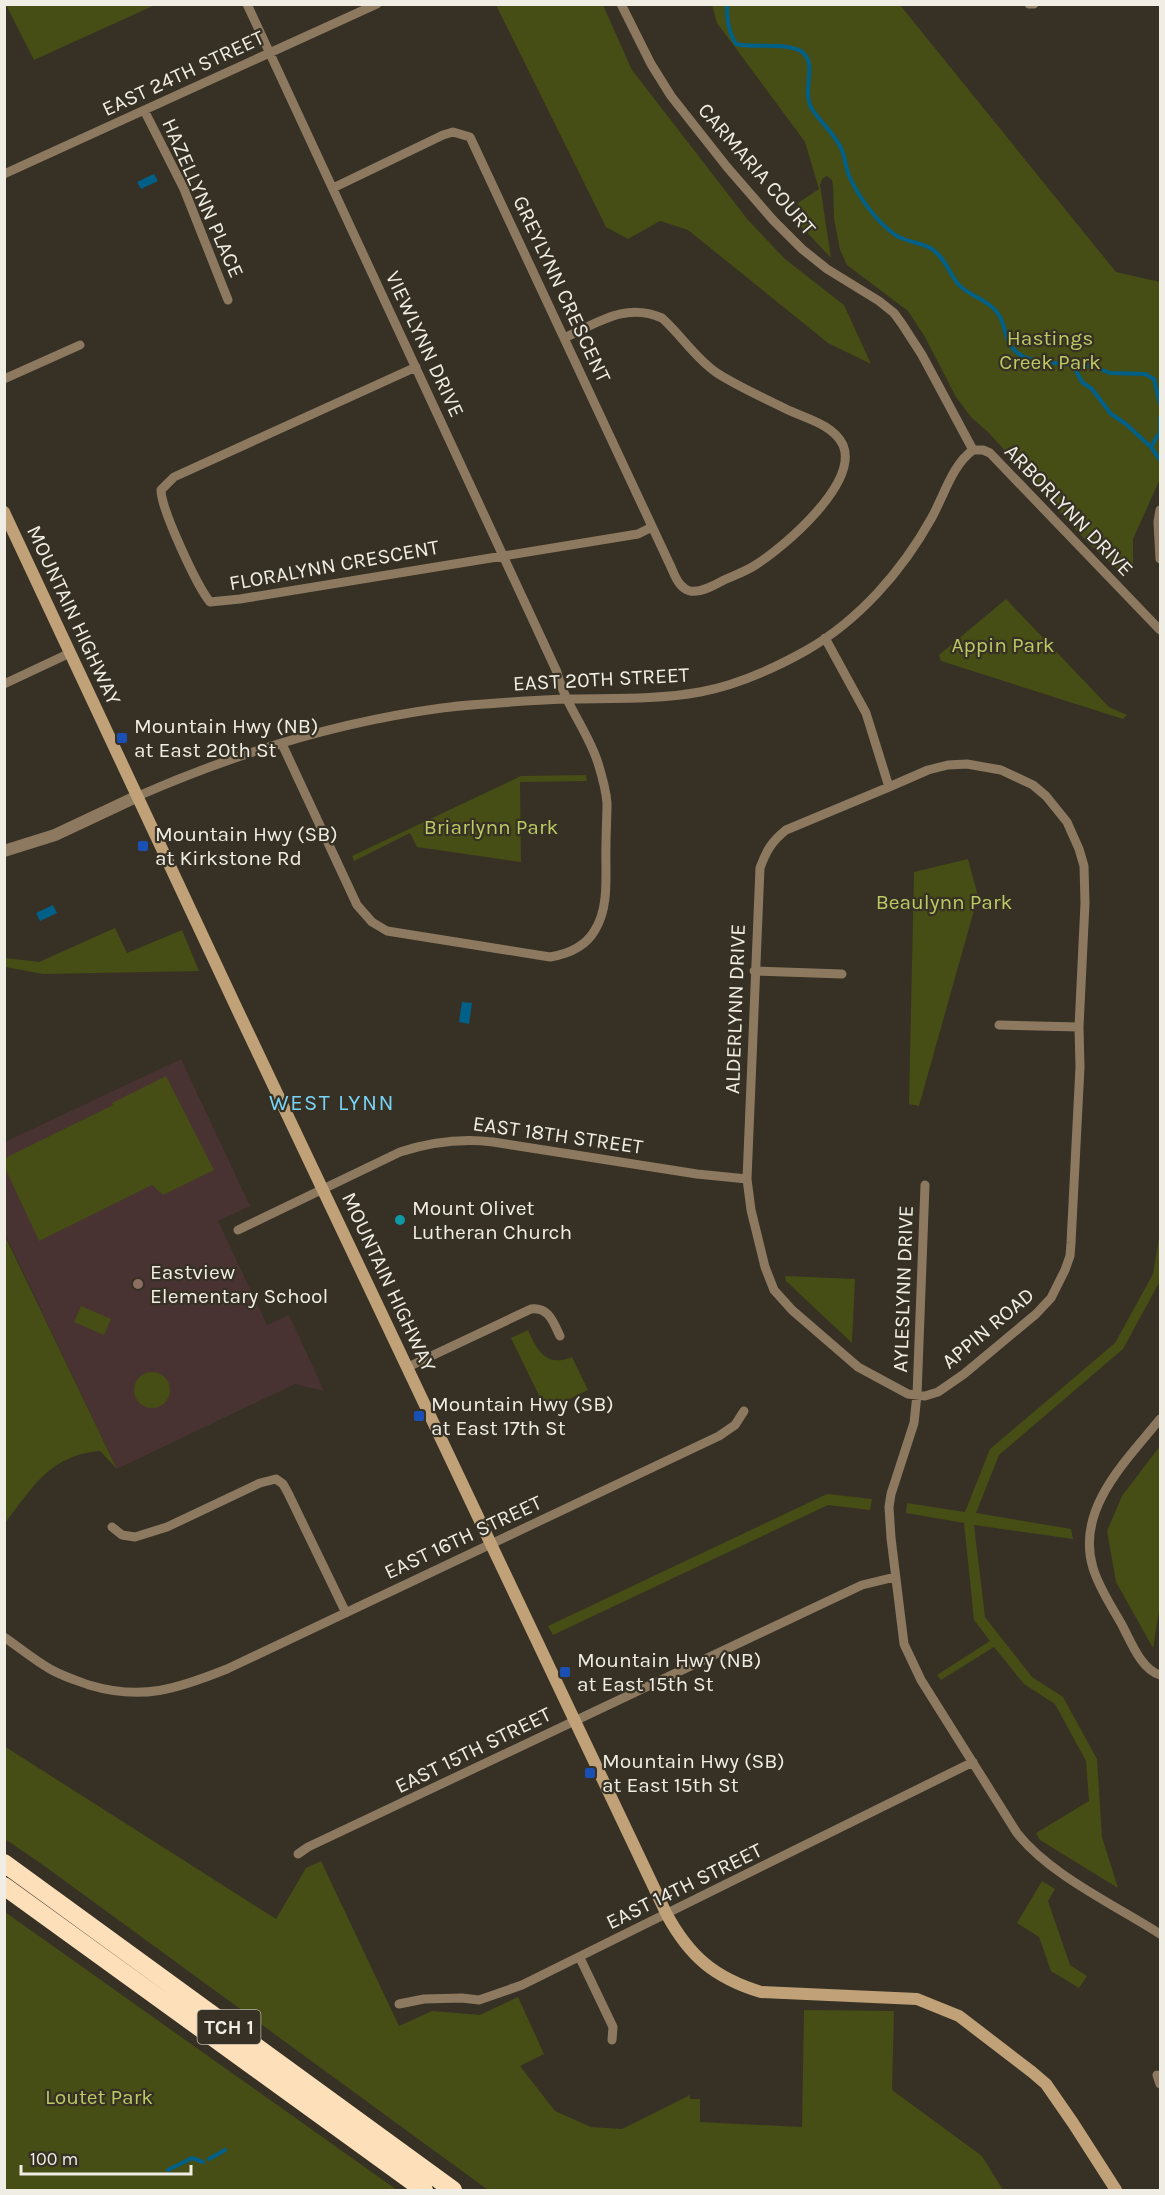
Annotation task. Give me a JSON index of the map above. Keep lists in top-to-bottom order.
{
  "streets": {
    "highway": ["TCH 1"],
    "main road": ["MOUNTAIN HIGHWAY"],
    "street": [
      "EAST 24TH STREET",
      "CARMARIA COURT",
      "HAZELLYNN PLACE",
      "GREYLYNN CRESCENT",
      "VIEWLYNN DRIVE",
      "ARBORLYNN DRIVE",
      "FLORALYNN CRESCENT",
      "EAST 20TH STREET",
      "ALDERLYNN DRIVE",
      "EAST 18TH STREET",
      "AYLESLYNN DRIVE",
      "APPIN ROAD",
      "EAST 16TH STREET",
      "EAST 15TH STREET",
      "EAST 14TH STREET"
    ]
  },
  "crossings": [
    ["EAST 24TH STREET", "HAZELLYNN PLACE"],
    ["EAST 24TH STREET", "VIEWLYNN DRIVE"],
    ["CARMARIA COURT", "ARBORLYNN DRIVE"],
    ["CARMARIA COURT", "EAST 20TH STREET"],
    ["GREYLYNN CRESCENT", "VIEWLYNN DRIVE"],
    ["GREYLYNN CRESCENT", "FLORALYNN CRESCENT"],
    ["VIEWLYNN DRIVE", "FLORALYNN CRESCENT"],
    ["VIEWLYNN DRIVE", "EAST 20TH STREET"],
    ["ARBORLYNN DRIVE", "EAST 20TH STREET"],
    ["MOUNTAIN HIGHWAY", "EAST 20TH STREET"],
    ["MOUNTAIN HIGHWAY", "EAST 18TH STREET"],
    ["MOUNTAIN HIGHWAY", "EAST 16TH STREET"],
    ["MOUNTAIN HIGHWAY", "EAST 15TH STREET"],
    ["MOUNTAIN HIGHWAY", "EAST 14TH STREET"],
    ["ALDERLYNN DRIVE", "EAST 18TH STREET"],
    ["ALDERLYNN DRIVE", "AYLESLYNN DRIVE"],
    ["ALDERLYNN DRIVE", "APPIN ROAD"],
    ["AYLESLYNN DRIVE", "APPIN ROAD"]
  ],
  "districts": ["WEST LYNN"],
  "parks": [
    "Hastings Creek Park",
    "Appin Park",
    "Briarlynn Park",
    "Beaulynn Park",
    "Loutet Park"
  ],
  "places": {
    "transit": [
      "Mountain Hwy (NB) at East 20th St",
      "Mountain Hwy (SB) at Kirkstone Rd",
      "Mountain Hwy (SB) at East 17th St",
      "Mountain Hwy (NB) at East 15th St",
      "Mountain Hwy (SB) at East 15th St"
    ],
    "other": ["Mount Olivet Lutheran Church", "Eastview Elementary School"]
  },
  "scale_bar": "100 m"
}
